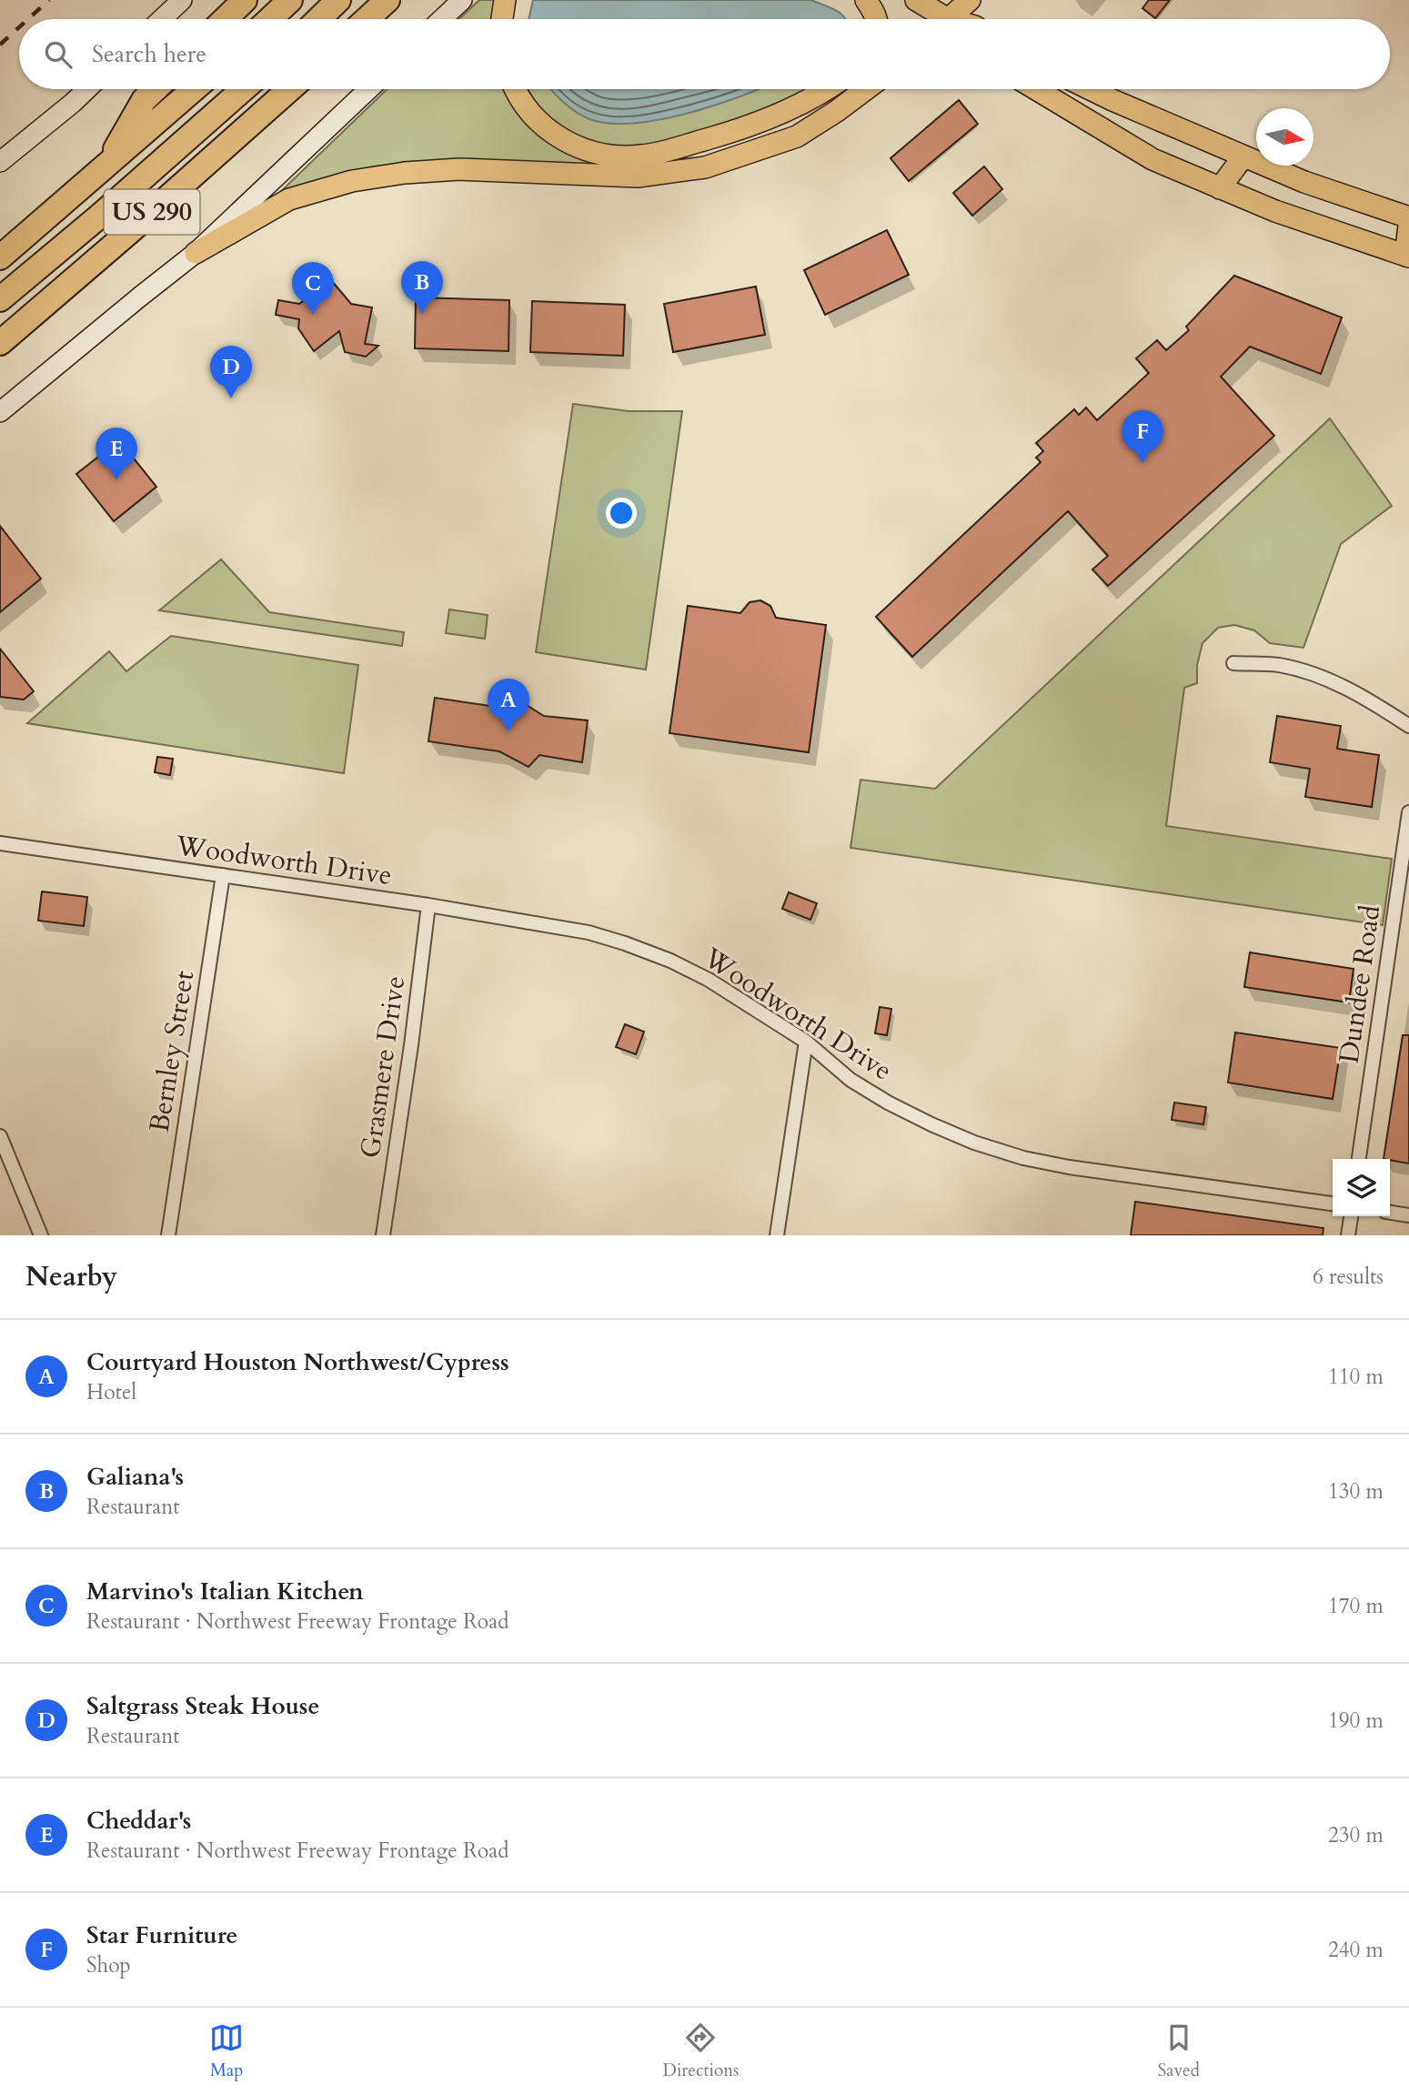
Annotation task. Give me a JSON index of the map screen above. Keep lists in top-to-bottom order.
{
  "streets": {
    "highway": ["US 290"],
    "street": [
      "Woodworth Drive",
      "Dundee Road",
      "Bernley Street",
      "Grasmere Drive"
    ]
  },
  "crossings": [
    ["Woodworth Drive", "Bernley Street"],
    ["Woodworth Drive", "Grasmere Drive"]
  ],
  "north": "right",
  "page": {
    "search": "Search here",
    "pins": [
      "B",
      "C",
      "D",
      "F",
      "E",
      "A"
    ],
    "heading": ["Nearby", "6 results"],
    "list": [
      {
        "mark": "A",
        "name": "Courtyard Houston Northwest/Cypress",
        "note": "Hotel",
        "value": "110 m"
      },
      {
        "mark": "B",
        "name": "Galiana's",
        "note": "Restaurant",
        "value": "130 m"
      },
      {
        "mark": "C",
        "name": "Marvino's Italian Kitchen",
        "note": "Restaurant · Northwest Freeway Frontage Road",
        "value": "170 m"
      },
      {
        "mark": "D",
        "name": "Saltgrass Steak House",
        "note": "Restaurant",
        "value": "190 m"
      },
      {
        "mark": "E",
        "name": "Cheddar's",
        "note": "Restaurant · Northwest Freeway Frontage Road",
        "value": "230 m"
      },
      {
        "mark": "F",
        "name": "Star Furniture",
        "note": "Shop",
        "value": "240 m"
      }
    ],
    "nav": ["Map", "Directions", "Saved"]
  }
}
